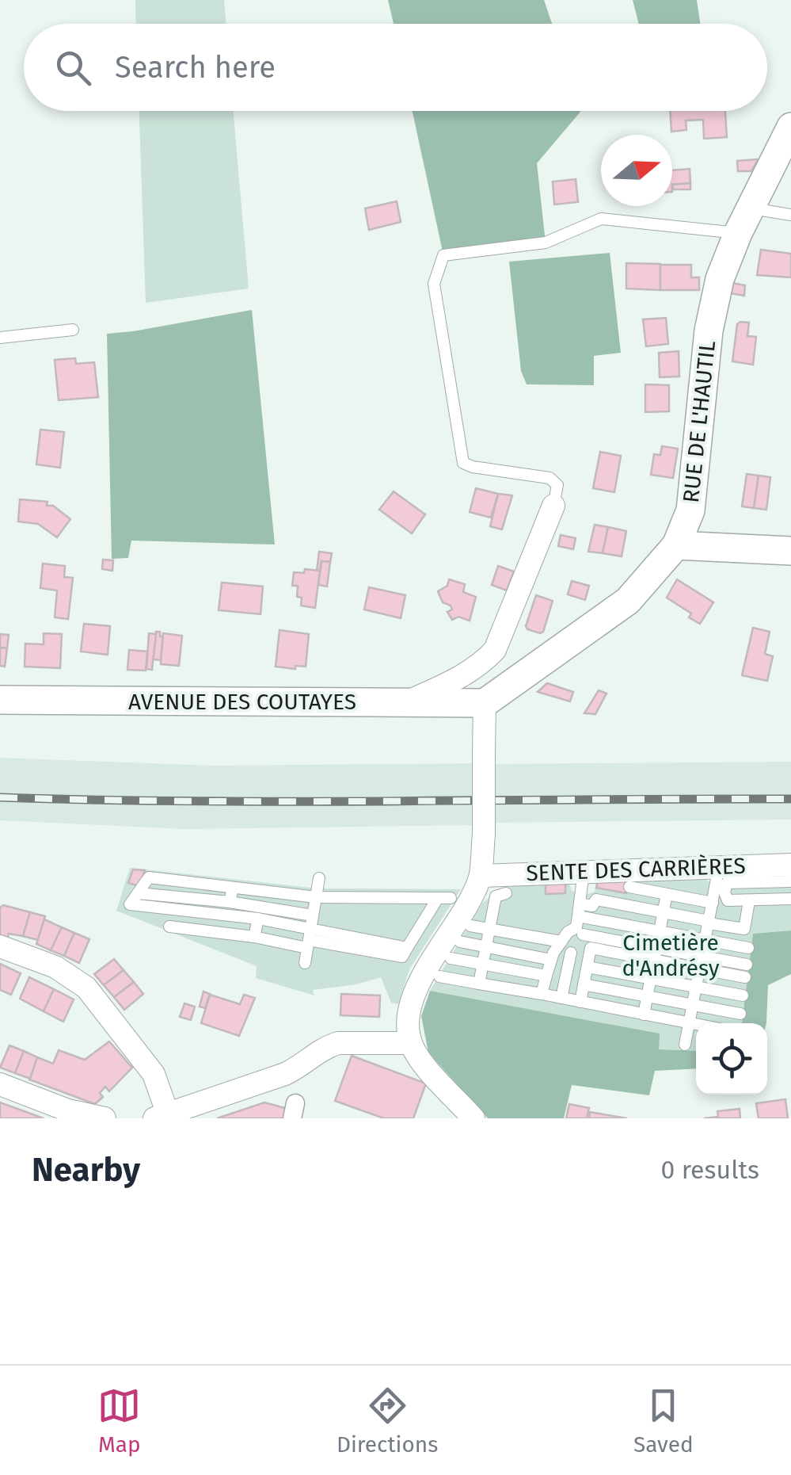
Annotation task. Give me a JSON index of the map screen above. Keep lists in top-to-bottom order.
{
  "streets": {
    "street": ["RUE DE L'HAUTIL", "AVENUE DES COUTAYES", "SENTE DES CARRIÈRES"]
  },
  "crossings": [
    ["RUE DE L'HAUTIL", "AVENUE DES COUTAYES"]
  ],
  "parks": ["Cimetière d'Andrésy"],
  "north": "right",
  "page": {
    "search": "Search here",
    "heading": ["Nearby", "0 results"],
    "nav": ["Map", "Directions", "Saved"]
  }
}
